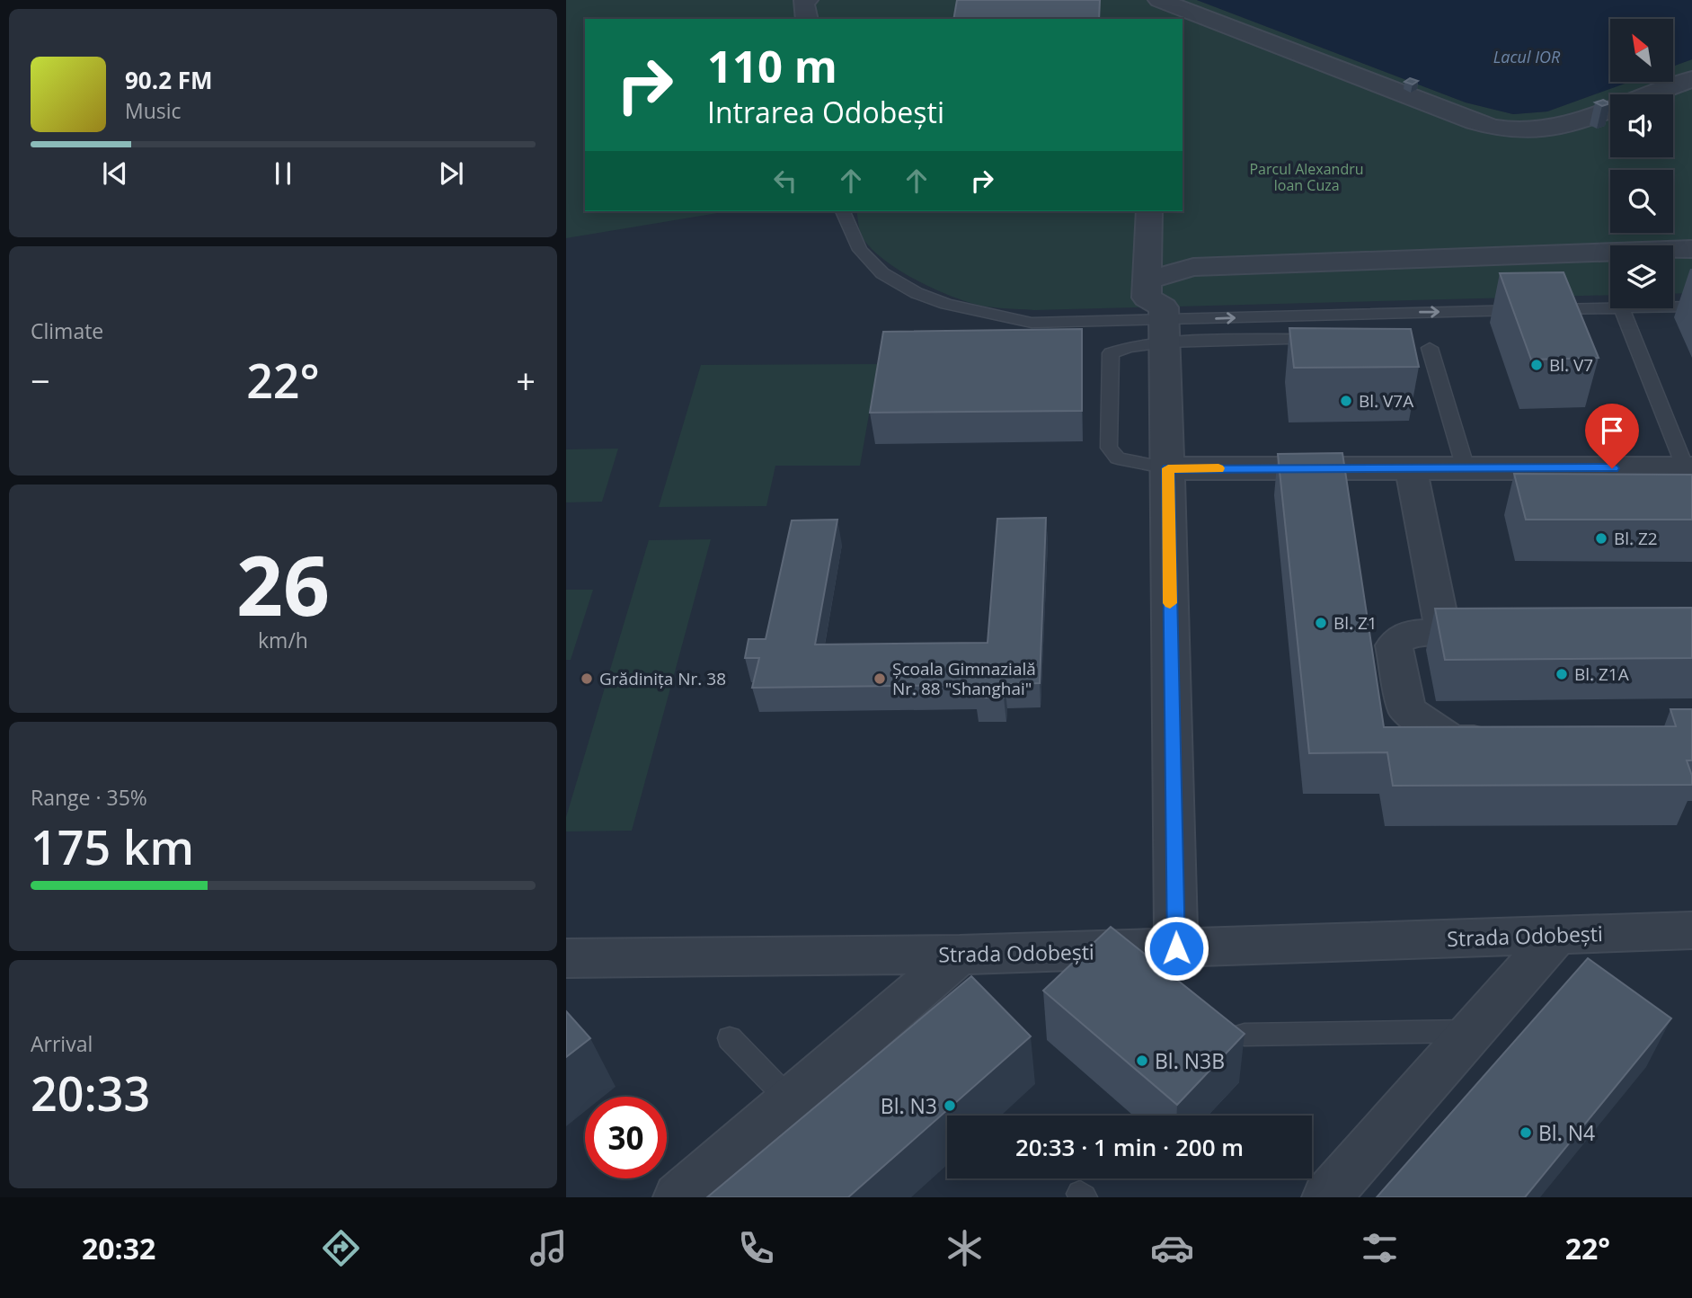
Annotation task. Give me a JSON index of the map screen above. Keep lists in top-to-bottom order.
{
  "streets": {
    "street": ["Strada Odobești"]
  },
  "water": ["Lacul IOR"],
  "parks": ["Parcul Alexandru Ioan Cuza"],
  "places": [
    "Bl. V7",
    "Bl. V7A",
    "Bl. Z2",
    "Bl. Z1",
    "Bl. Z1A",
    "Grădinița Nr. 38",
    "Școala Gimnazială Nr. 88 \"Shanghai\"",
    "Bl. N3B",
    "Bl. N3",
    "Bl. N4"
  ],
  "north": "top left",
  "page": {
    "turn": ["110 m", "Intrarea Odobești"],
    "song": ["90.2 FM", "Music"],
    "tile": [
      "Climate",
      ["26", "km/h"],
      ["Range · 35%", "175 km"],
      ["Arrival", "20:33"]
    ],
    "heat": ["−", "22°", "+"],
    "limit": "30",
    "trip": "20:33 · 1 min · 200 m",
    "tabs": ["20:32", "22°"]
  }
}
